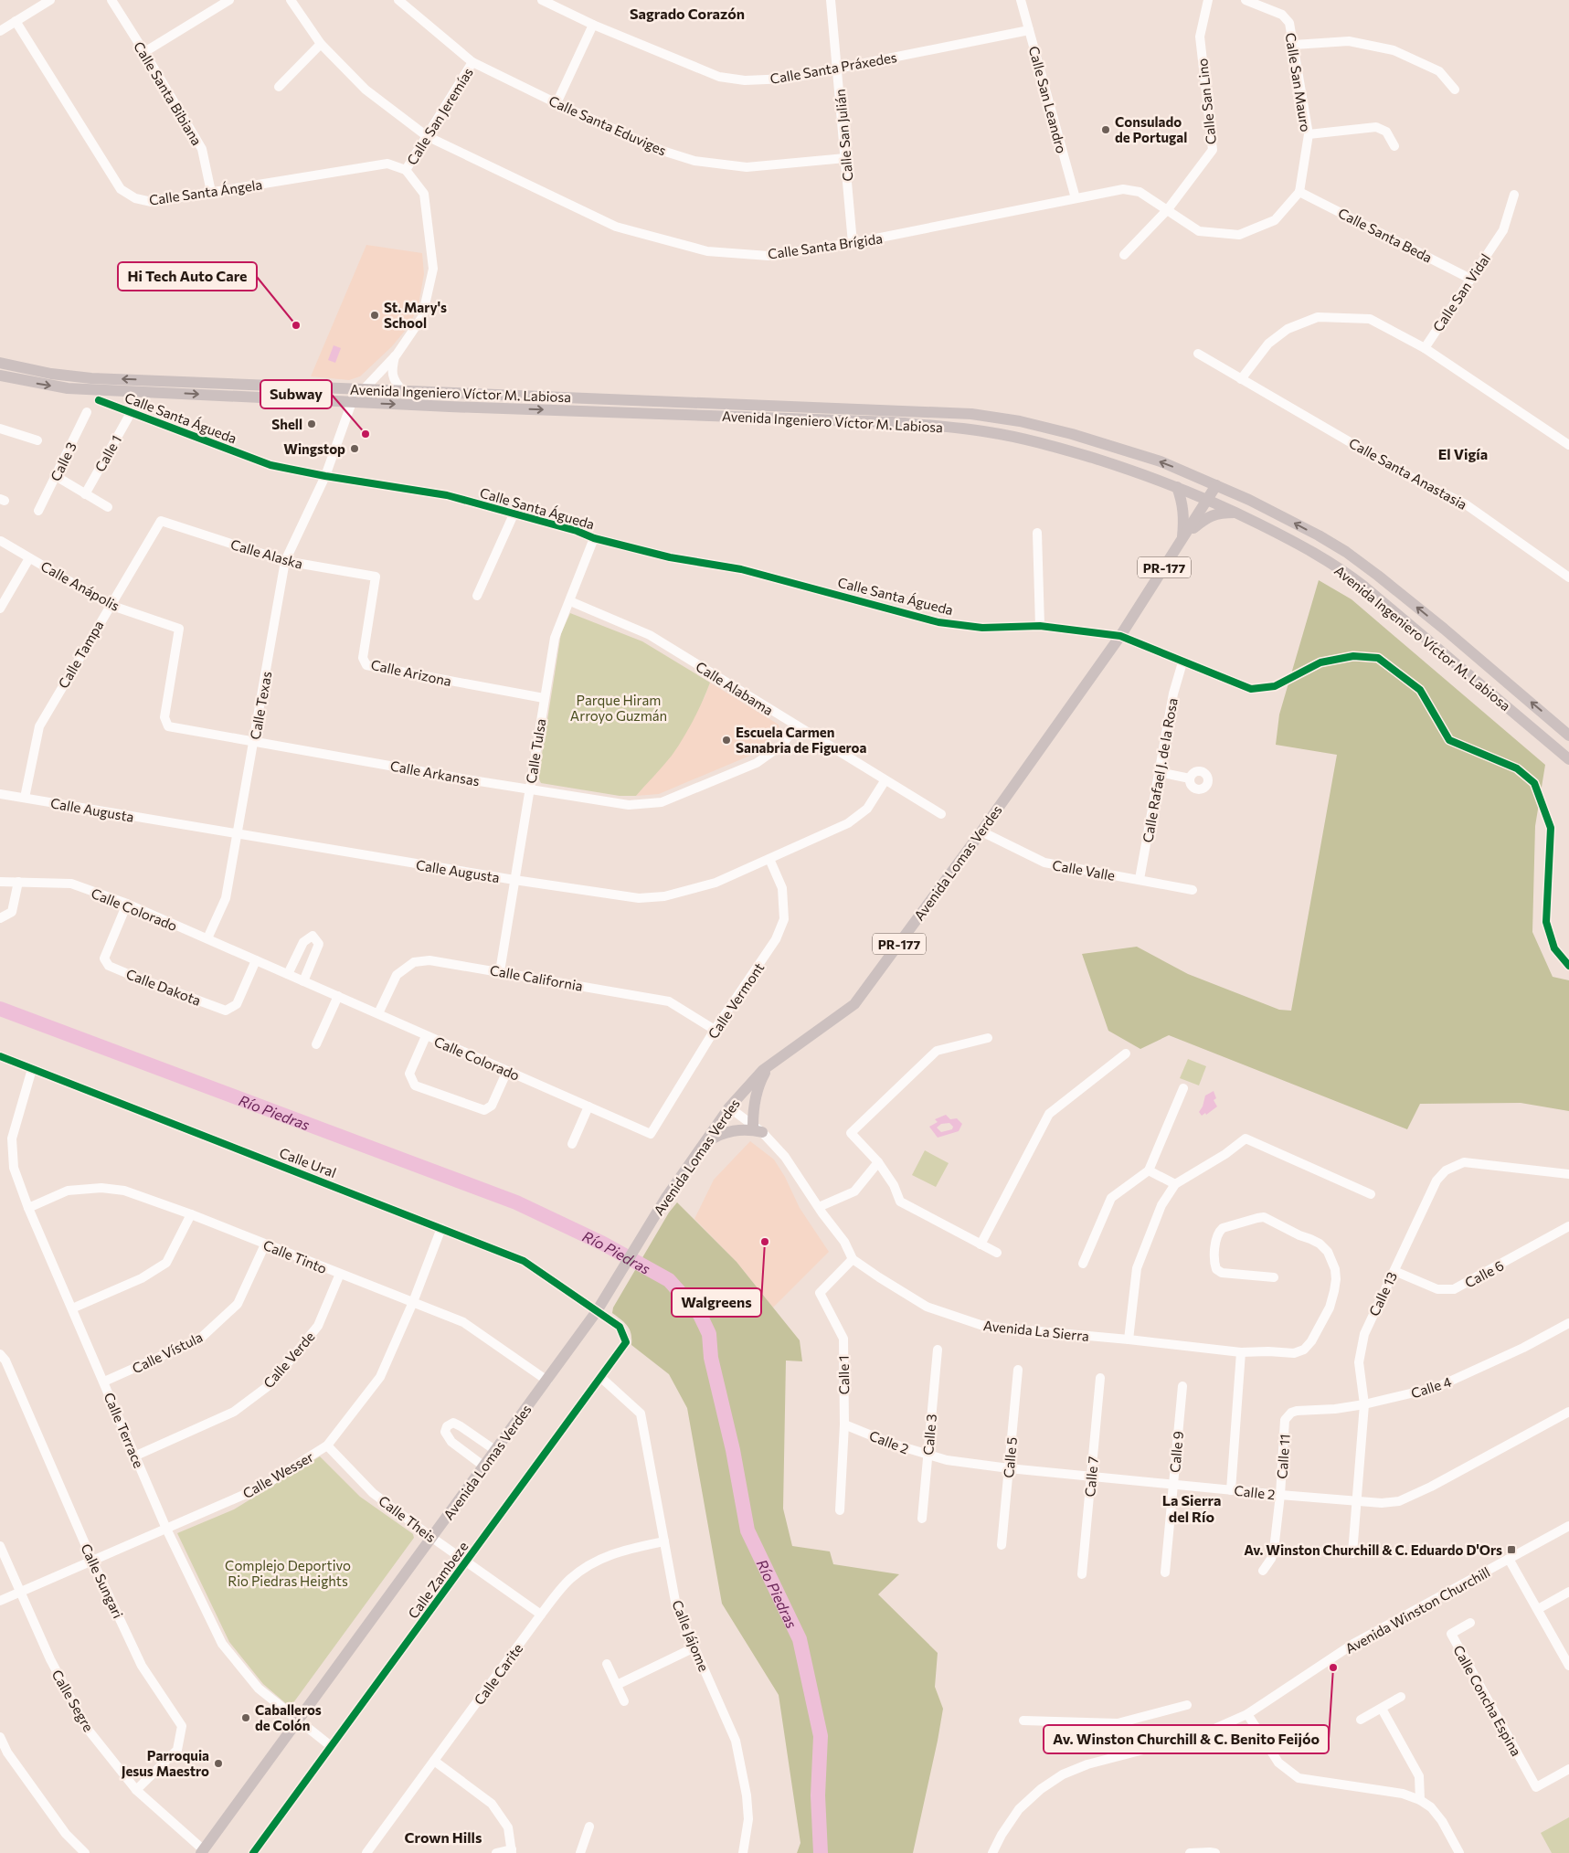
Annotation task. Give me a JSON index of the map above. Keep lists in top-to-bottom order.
{
  "streets": {
    "main road": ["Avenida Ingeniero Víctor M. Labiosa", "PR-177", "Avenida Lomas Verdes"],
    "street": [
      "Calle Santa Práxedes",
      "Calle San Mauro",
      "Calle Santa Bibiana",
      "Calle San Leandro",
      "Calle San Lino",
      "Calle San Jeremías",
      "Calle Santa Eduviges",
      "Calle San Julián",
      "Calle Santa Ángela",
      "Calle Santa Beda",
      "Calle Santa Brígida",
      "Calle San Vidal",
      "Calle Santa Águeda",
      "Calle 1",
      "Calle 3",
      "Calle Santa Anastasia",
      "Calle Alaska",
      "Calle Anápolis",
      "Calle Tampa",
      "Calle Arizona",
      "Calle Alabama",
      "Calle Texas",
      "Calle Tulsa",
      "Calle Rafael J. de la Rosa",
      "Calle Arkansas",
      "Calle Augusta",
      "Calle Valle",
      "Calle Colorado",
      "Calle California",
      "Calle Dakota",
      "Calle Vermont",
      "Calle Ural",
      "Calle Tinto",
      "Calle 6",
      "Calle 13",
      "Avenida La Sierra",
      "Calle Vístula",
      "Calle Verde",
      "Calle 4",
      "Calle Terrace",
      "Calle 2",
      "Calle 9",
      "Calle 11",
      "Calle 5",
      "Calle Wesser",
      "Calle 7",
      "Calle Theis",
      "Calle Zambeze",
      "Calle Sungari",
      "Avenida Winston Churchill",
      "Calle Jájome",
      "Calle Carite",
      "Calle Segre",
      "Calle Concha Espina"
    ]
  },
  "crossings": [
    ["Calle Santa Práxedes", "Calle San Leandro"],
    ["Calle Santa Práxedes", "Calle San Julián"],
    ["Calle San Mauro", "Calle Santa Beda"],
    ["Calle San Mauro", "Calle Santa Brígida"],
    ["Calle Santa Bibiana", "Calle Santa Ángela"],
    ["Calle San Leandro", "Calle Santa Brígida"],
    ["Calle San Lino", "Calle Santa Brígida"],
    ["Calle San Jeremías", "Calle Santa Eduviges"],
    ["Calle San Jeremías", "Calle Santa Ángela"],
    ["Calle San Jeremías", "Calle Santa Brígida"],
    ["Calle Santa Eduviges", "Calle San Julián"],
    ["Calle San Julián", "Calle Santa Brígida"],
    ["Calle Santa Beda", "Calle Santa Brígida"],
    ["Calle Santa Beda", "Calle San Vidal"],
    ["Avenida Ingeniero Víctor M. Labiosa", "Calle Texas"],
    ["Avenida Ingeniero Víctor M. Labiosa", "Avenida Lomas Verdes"],
    ["Calle Santa Águeda", "Calle 1"],
    ["Calle Santa Águeda", "Calle Texas"],
    ["Calle Santa Águeda", "Calle Tulsa"],
    ["Calle Santa Águeda", "Calle Rafael J. de la Rosa"],
    ["Calle Santa Águeda", "Avenida Lomas Verdes"],
    ["Calle 1", "Avenida La Sierra"],
    ["Calle 1", "Calle 2"],
    ["Calle 3", "Calle 2"],
    ["Calle Alaska", "Calle Tampa"],
    ["Calle Alaska", "Calle Arizona"],
    ["Calle Alaska", "Calle Texas"],
    ["Calle Anápolis", "Calle Tampa"],
    ["Calle Anápolis", "Calle Arkansas"],
    ["Calle Tampa", "Calle Augusta"],
    ["Calle Arizona", "Calle Tulsa"],
    ["Calle Alabama", "Calle Tulsa"],
    ["Calle Alabama", "Calle Arkansas"],
    ["Calle Alabama", "Calle Augusta"],
    ["Calle Texas", "Calle Arkansas"],
    ["Calle Texas", "Calle Augusta"],
    ["Calle Texas", "Calle Colorado"],
    ["Calle Tulsa", "Calle Arkansas"],
    ["Calle Tulsa", "Calle Augusta"],
    ["Calle Tulsa", "Calle California"],
    ["Calle Rafael J. de la Rosa", "Calle Valle"],
    ["Calle Augusta", "Calle Vermont"],
    ["Avenida Lomas Verdes", "Calle Valle"],
    ["Avenida Lomas Verdes", "Calle Ural"],
    ["Avenida Lomas Verdes", "Calle Tinto"],
    ["Avenida Lomas Verdes", "Avenida La Sierra"],
    ["Avenida Lomas Verdes", "Calle Terrace"],
    ["Avenida Lomas Verdes", "Calle Theis"],
    ["Avenida Lomas Verdes", "Calle Segre"],
    ["Calle Colorado", "Calle California"],
    ["Calle Colorado", "Calle Dakota"],
    ["Calle Colorado", "Calle Vermont"],
    ["Calle California", "Calle Vermont"],
    ["Calle Ural", "Calle Terrace"],
    ["Calle Ural", "Calle Wesser"],
    ["Calle Ural", "Calle Zambeze"],
    ["Calle Tinto", "Calle Vístula"],
    ["Calle Tinto", "Calle Verde"],
    ["Calle Tinto", "Calle Terrace"],
    ["Calle Tinto", "Calle Wesser"],
    ["Calle 6", "Calle 13"],
    ["Calle 13", "Calle 4"],
    ["Calle 13", "Calle 2"],
    ["Calle Vístula", "Calle Terrace"],
    ["Calle Verde", "Calle Terrace"],
    ["Calle 4", "Calle 11"],
    ["Calle Terrace", "Calle Wesser"],
    ["Calle Terrace", "Calle Zambeze"],
    ["Calle 2", "Calle 9"],
    ["Calle 2", "Calle 11"],
    ["Calle 2", "Calle 5"],
    ["Calle 2", "Calle 7"],
    ["Calle Wesser", "Calle Theis"],
    ["Calle Wesser", "Calle Sungari"],
    ["Calle Wesser", "Calle Segre"],
    ["Calle Theis", "Calle Zambeze"],
    ["Calle Theis", "Calle Carite"],
    ["Calle Zambeze", "Calle Jájome"],
    ["Calle Sungari", "Calle Segre"],
    ["Calle Jájome", "Calle Carite"]
  ],
  "districts": [
    "Sagrado Corazón",
    "El Vigía",
    "La Sierra del Río",
    "Crown Hills"
  ],
  "water": ["Río Piedras"],
  "parks": ["Parque Hiram Arroyo Guzmán", "Complejo Deportivo Rio Piedras Heights"],
  "places": {
    "other": [
      "Consulado de Portugal",
      "St. Mary's School",
      "Hi Tech Auto Care",
      "Shell",
      "Subway",
      "Wingstop",
      "Escuela Carmen Sanabria de Figueroa",
      "Walgreens",
      "Av. Winston Churchill & C. Benito Feijóo",
      "Caballeros de Colón",
      "Parroquia Jesus Maestro"
    ],
    "transit": ["Av. Winston Churchill & C. Eduardo D'Ors"]
  }
}
